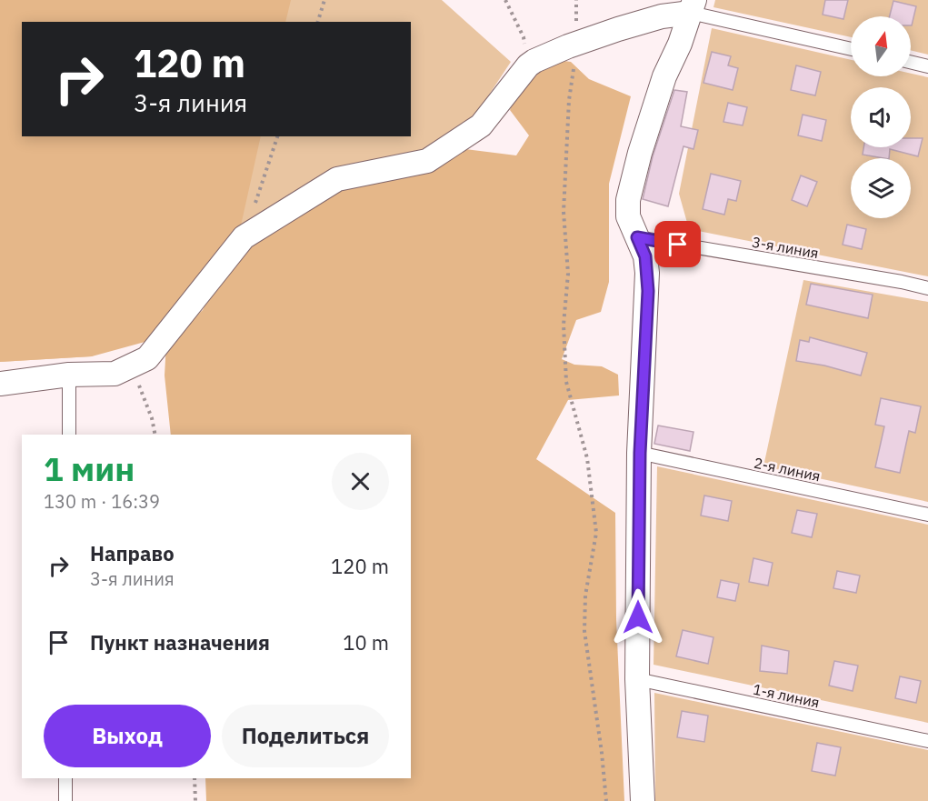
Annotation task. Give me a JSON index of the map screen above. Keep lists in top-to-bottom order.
{
  "streets": {
    "lane": ["3-я линия", "2-я линия", "1-я линия"]
  },
  "north": "top",
  "page": {
    "turn": ["120 m", "3-я линия"],
    "heading": ["1 мин", "130 m · 16:39"],
    "list": [
      {
        "name": "Направо",
        "note": "3-я линия",
        "value": "120 m"
      },
      {
        "name": "Пункт назначения",
        "value": "10 m"
      }
    ],
    "buttons": ["Выход", "Поделиться"]
  }
}
